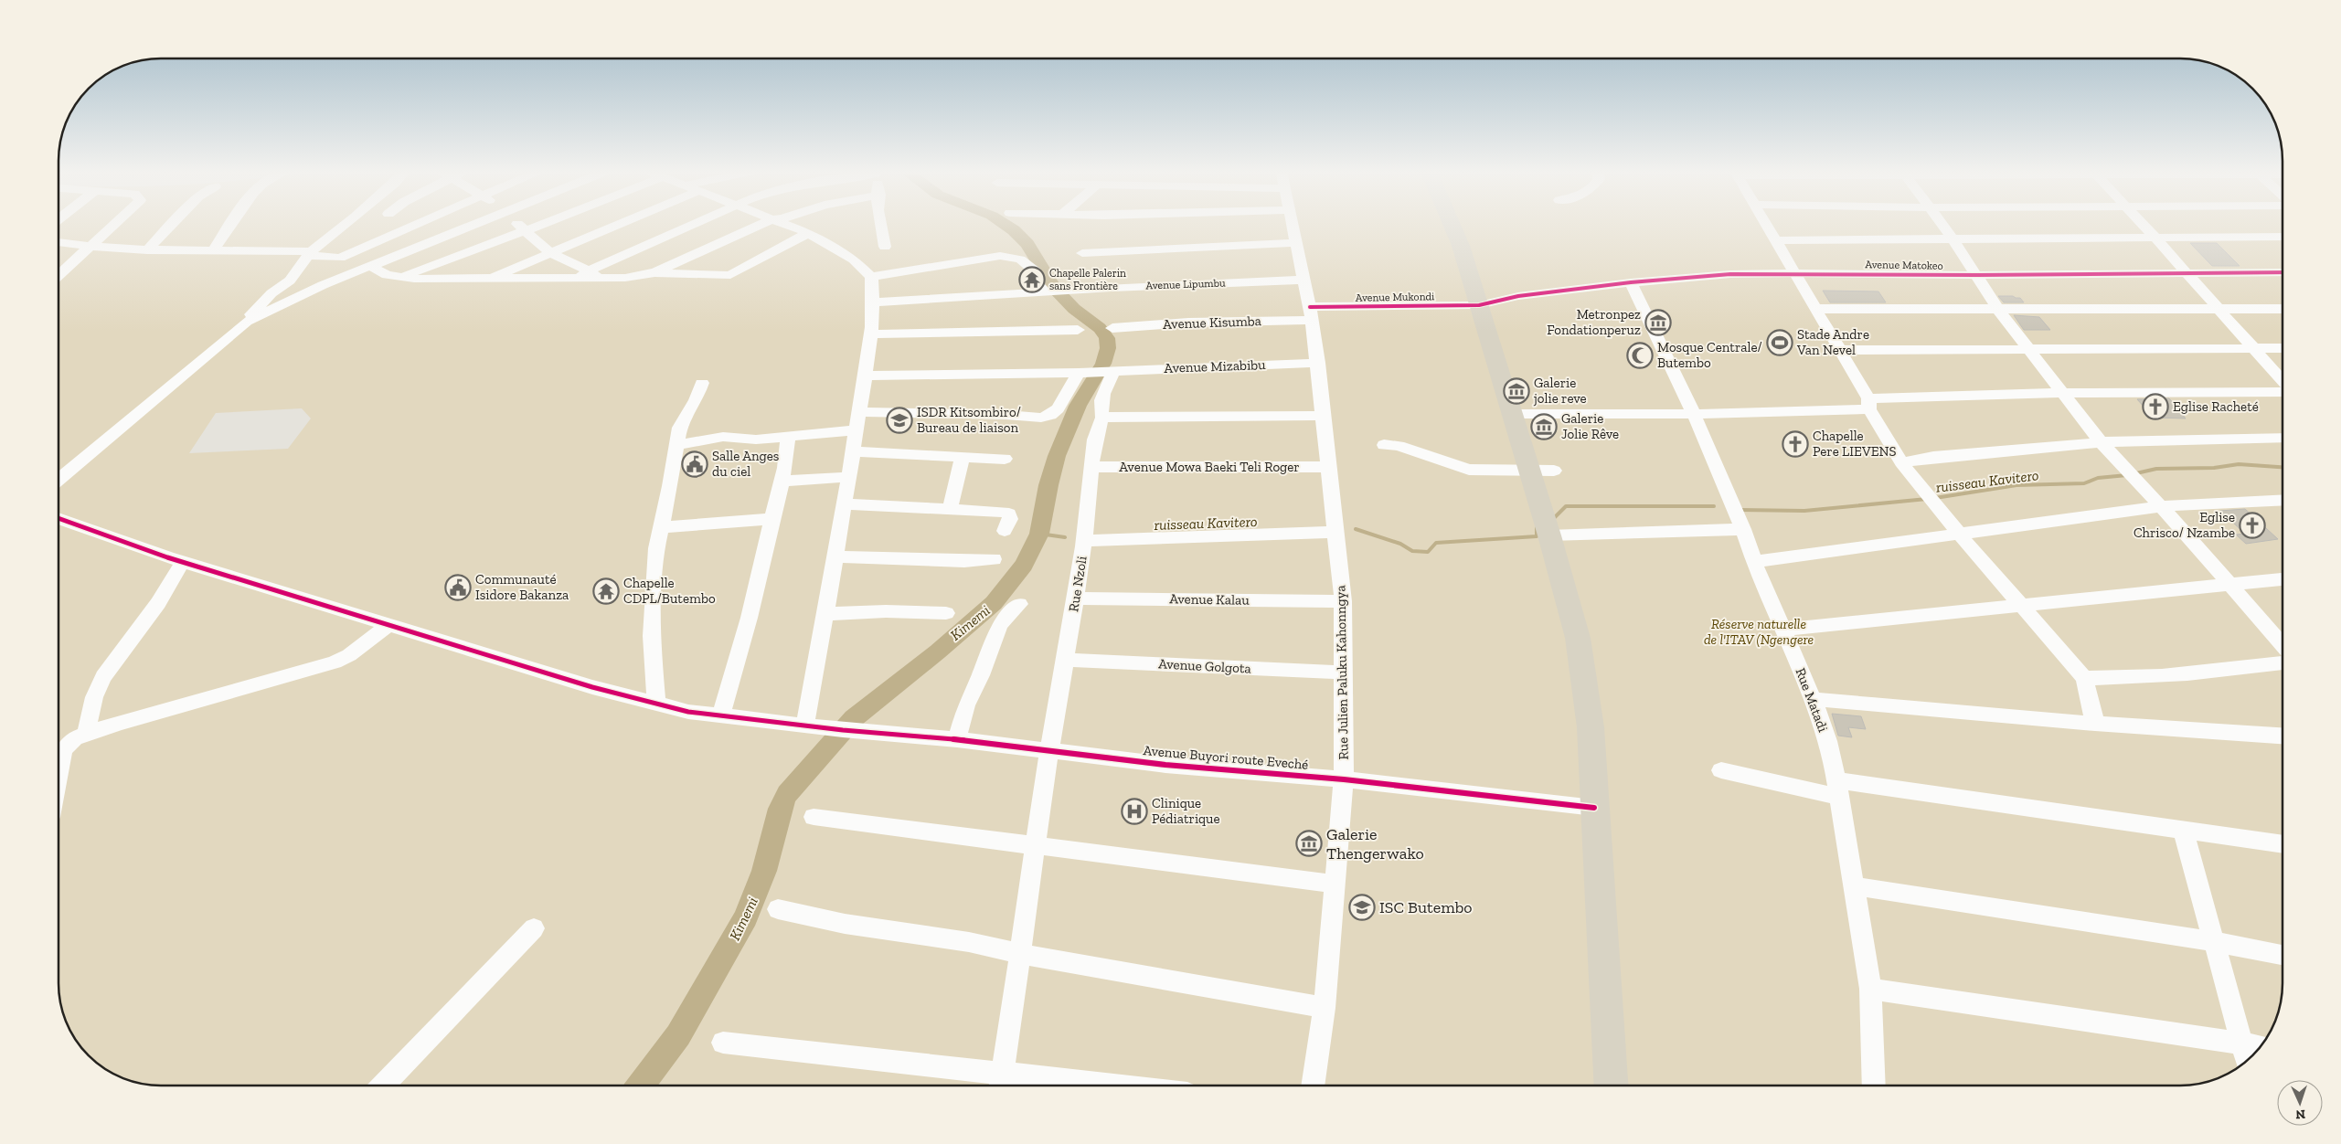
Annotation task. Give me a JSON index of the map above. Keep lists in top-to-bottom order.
{
  "streets": {
    "street": [
      "Avenue Matokeo",
      "Avenue Lipumbu",
      "Avenue Mukondi",
      "Avenue Kisumba",
      "Avenue Mizabibu",
      "Avenue Mowa Baeki Teli Roger",
      "Rue Nzoli",
      "Avenue Kalau",
      "Avenue Golgota",
      "Rue Julien Paluku Kahonngya",
      "Rue Matadi",
      "Avenue Buyori route Eveché"
    ]
  },
  "crossings": [
    ["Avenue Matokeo", "Avenue Mukondi"],
    ["Avenue Matokeo", "Rue Matadi"],
    ["Avenue Lipumbu", "Rue Julien Paluku Kahonngya"],
    ["Avenue Mukondi", "Avenue Kisumba"],
    ["Avenue Mukondi", "Rue Julien Paluku Kahonngya"],
    ["Avenue Kisumba", "Rue Julien Paluku Kahonngya"],
    ["Avenue Mizabibu", "Rue Nzoli"],
    ["Avenue Mizabibu", "Rue Julien Paluku Kahonngya"],
    ["Avenue Mowa Baeki Teli Roger", "Rue Nzoli"],
    ["Avenue Mowa Baeki Teli Roger", "Rue Julien Paluku Kahonngya"],
    ["Rue Nzoli", "Avenue Kalau"],
    ["Rue Nzoli", "Avenue Golgota"],
    ["Rue Nzoli", "Avenue Buyori route Eveché"],
    ["Avenue Kalau", "Rue Julien Paluku Kahonngya"],
    ["Avenue Golgota", "Rue Julien Paluku Kahonngya"],
    ["Rue Julien Paluku Kahonngya", "Avenue Buyori route Eveché"]
  ],
  "water": ["ruisseau Kavitero", "Kimemi"],
  "parks": ["Réserve naturelle de l'ITAV (Ngengere"],
  "places": {
    "temple": ["Chapelle Palerin sans Frontière", "Chapelle CDPL/Butembo"],
    "museum": [
      "Metronpez Fondationperuz",
      "Galerie jolie reve",
      "Galerie Jolie Rêve",
      "Galerie Thengerwako"
    ],
    "sports": ["Stade Andre Van Nevel"],
    "mosque": ["Mosque Centrale/ Butembo"],
    "church": ["Eglise Racheté", "Chapelle Pere LIEVENS", "Eglise Chrisco/ Nzambe"],
    "school or university": ["ISDR Kitsombiro/ Bureau de liaison", "ISC Butembo"],
    "public building": ["Salle Anges du ciel", "Communauté Isidore Bakanza"],
    "hospital": ["Clinique Pédiatrique"]
  },
  "north": "bottom"
}
